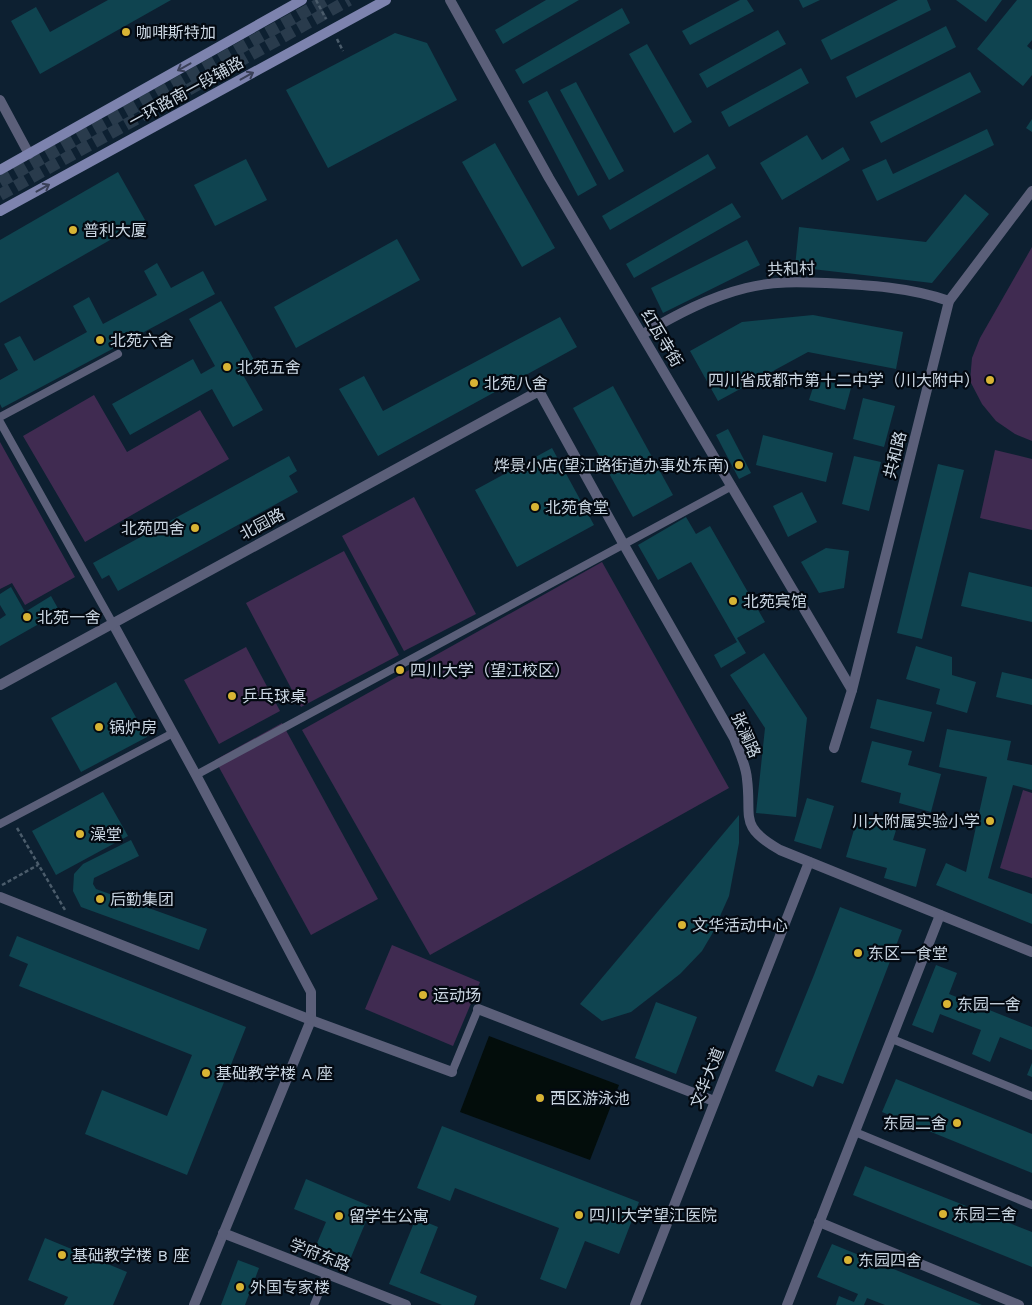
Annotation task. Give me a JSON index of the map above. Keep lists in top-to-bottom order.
{
  "streets": {
    "main road": ["一环路南一段辅路"],
    "street": [
      "共和村",
      "红瓦寺街",
      "共和路",
      "北园路",
      "张澜路",
      "文华大道",
      "学府东路"
    ]
  },
  "crossings": [
    ["共和村", "红瓦寺街"],
    ["共和村", "共和路"],
    ["红瓦寺街", "共和路"],
    ["北园路", "张澜路"],
    ["张澜路", "文华大道"]
  ],
  "places": [
    "咖啡斯特加",
    "普利大厦",
    "北苑六舍",
    "北苑五舍",
    "四川省成都市第十二中学（川大附中）",
    "北苑八舍",
    "烨景小店(望江路街道办事处东南)",
    "北苑食堂",
    "北苑四舍",
    "北苑宾馆",
    "北苑一舍",
    "四川大学（望江校区）",
    "乒乓球桌",
    "锅炉房",
    "川大附属实验小学",
    "澡堂",
    "后勤集团",
    "文华活动中心",
    "东区一食堂",
    "运动场",
    "东园一舍",
    "基础教学楼 A 座",
    "西区游泳池",
    "东园二舍",
    "东园三舍",
    "四川大学望江医院",
    "留学生公寓",
    "基础教学楼 B 座",
    "东园四舍",
    "外国专家楼"
  ]
}
